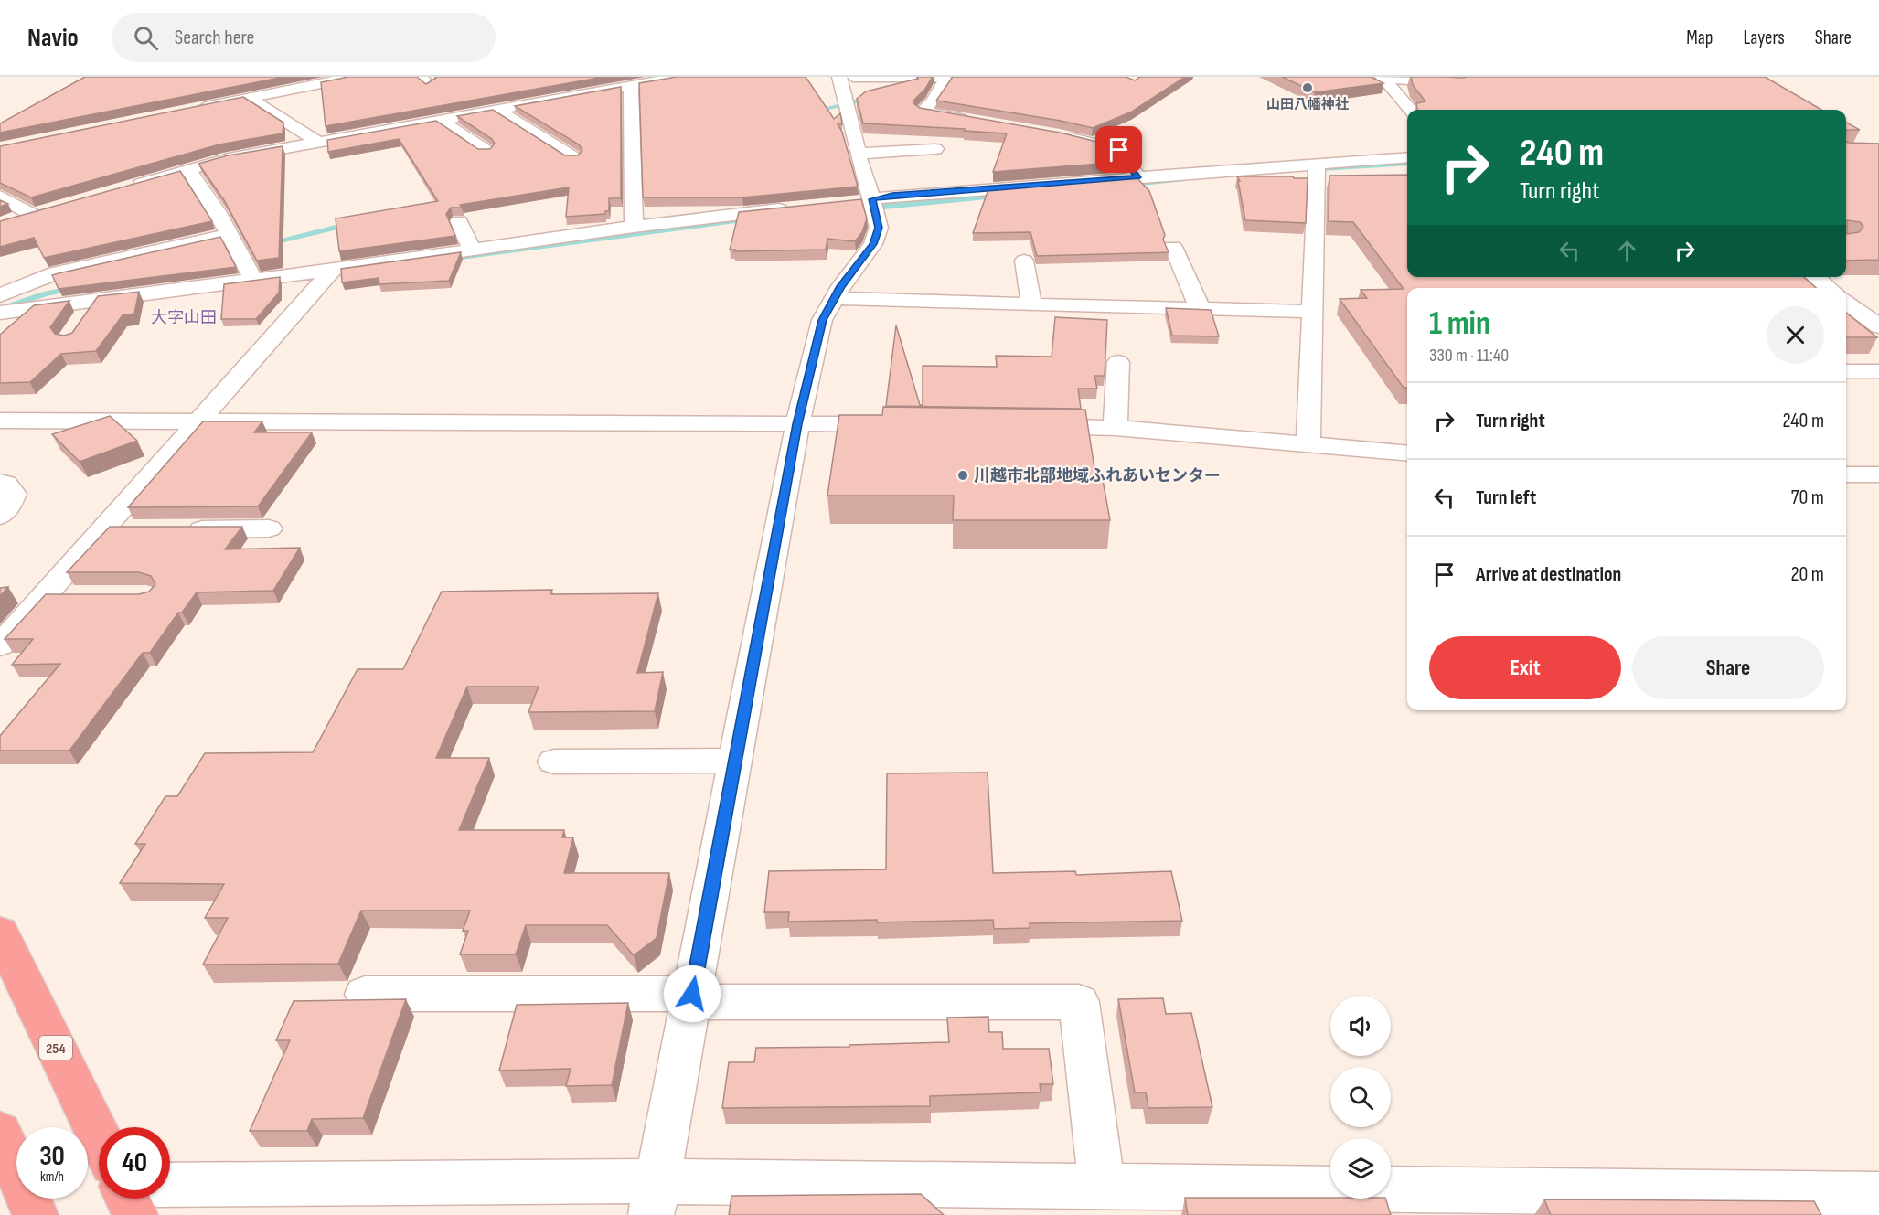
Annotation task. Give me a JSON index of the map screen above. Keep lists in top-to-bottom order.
{
  "streets": {
    "highway": ["254"]
  },
  "districts": ["大字山田"],
  "places": ["山田八幡神社", "川越市北部地域ふれあいセンター"],
  "page": {
    "header": "Navio",
    "search": "Search here",
    "nav": ["Map", "Layers", "Share"],
    "turn": ["240 m", "Turn right"],
    "heading": ["1 min", "330 m · 11:40"],
    "list": [
      {
        "name": "Turn right",
        "value": "240 m"
      },
      {
        "name": "Turn left",
        "value": "70 m"
      },
      {
        "name": "Arrive at destination",
        "value": "20 m"
      }
    ],
    "buttons": ["Exit", "Share"],
    "speed": "30 km/h",
    "limit": "40"
  }
}
